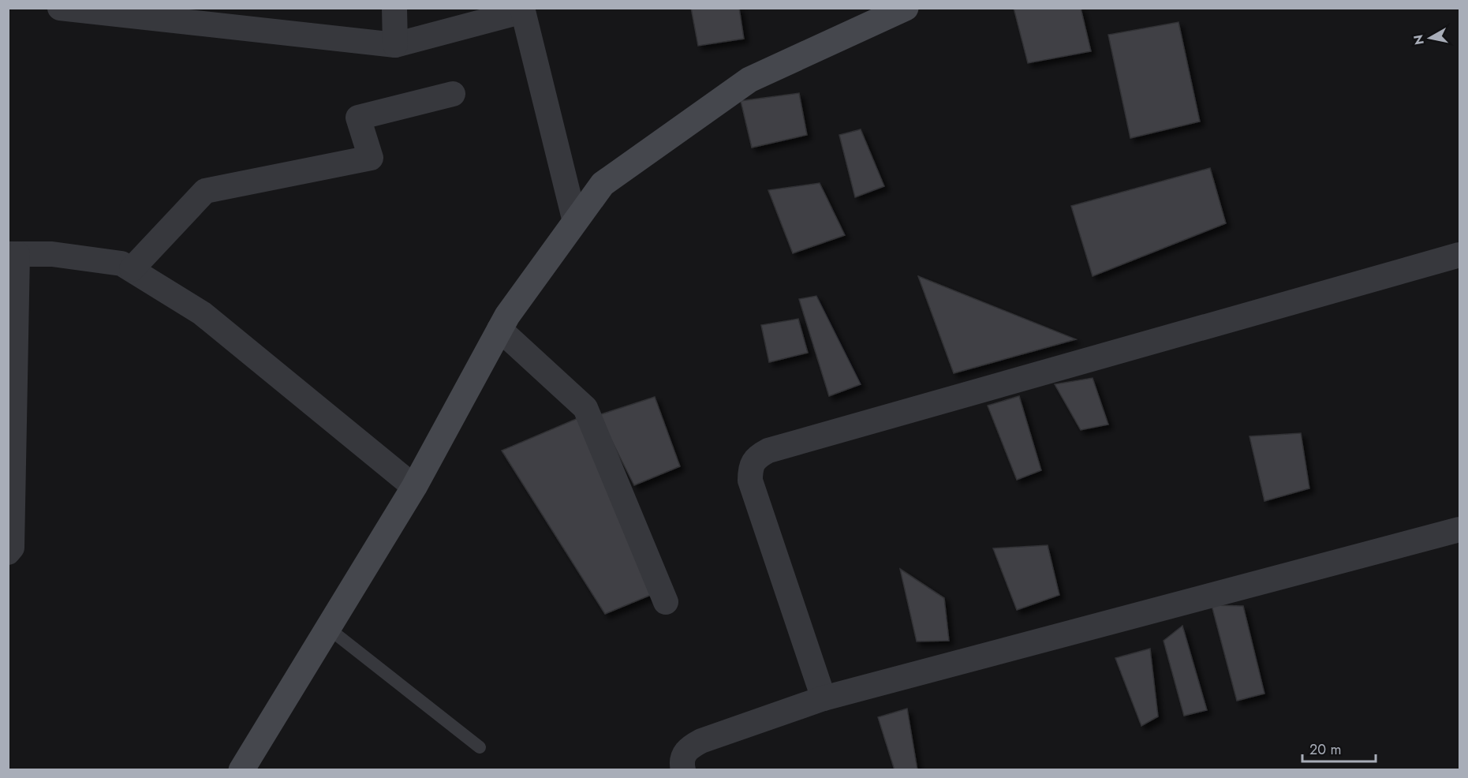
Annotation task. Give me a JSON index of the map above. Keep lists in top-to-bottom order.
{
  "scale_bar": "20 m",
  "north": "left"
}
